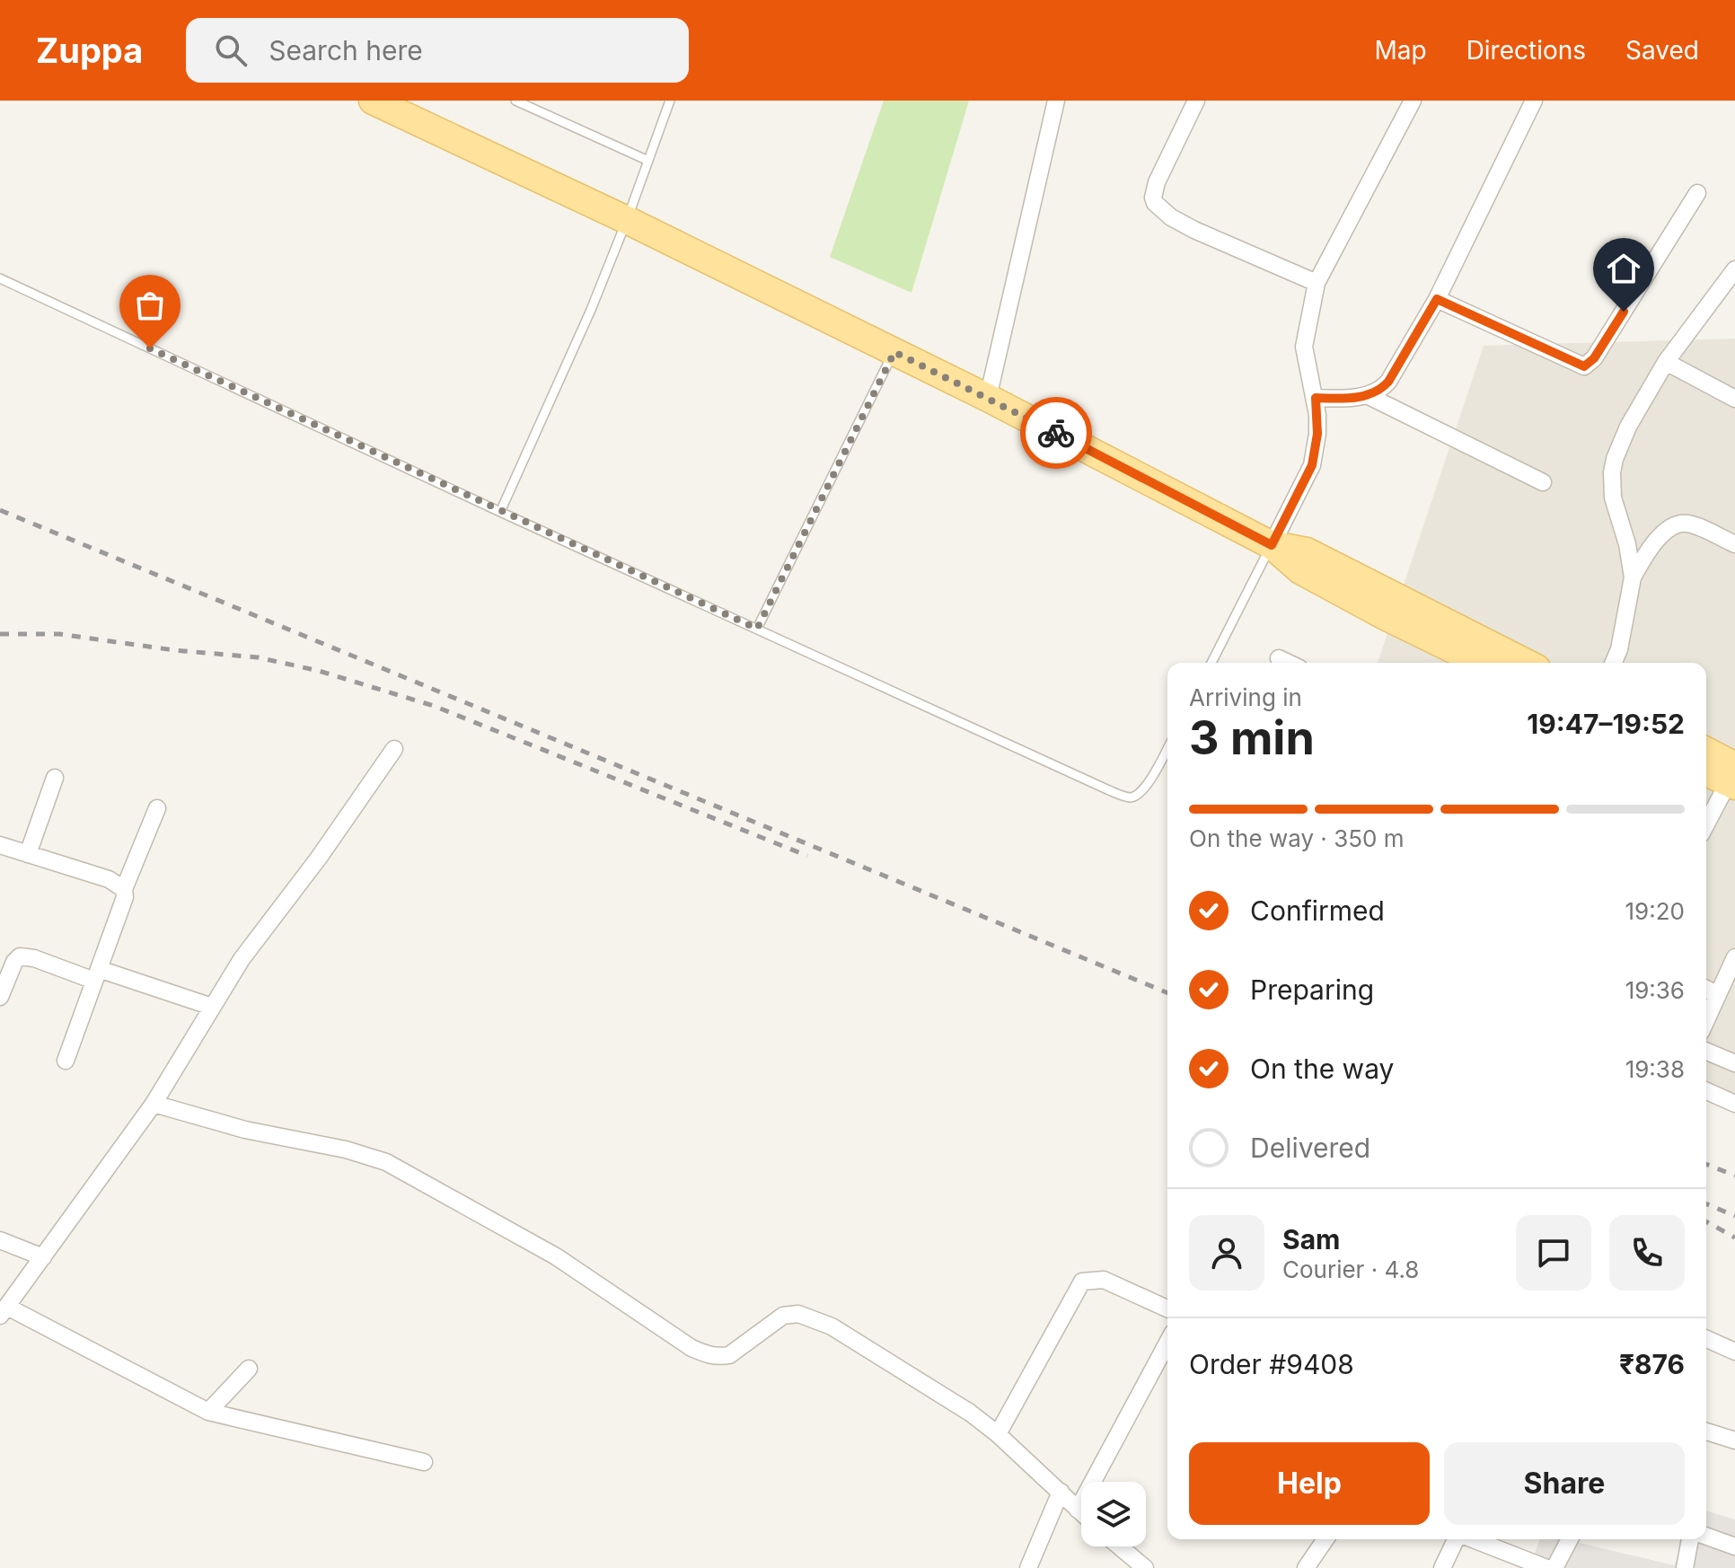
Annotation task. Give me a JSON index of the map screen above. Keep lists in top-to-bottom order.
{
  "page": {
    "header": "Zuppa",
    "search": "Search here",
    "nav": ["Map", "Directions", "Saved"],
    "heading": ["3 min", "Arriving in", "19:47–19:52"],
    "panel": [
      "Sam",
      "Courier · 4.8",
      "Order #9408",
      "₹876"
    ],
    "bar": "On the way · 350 m",
    "list": [
      ["Confirmed", "19:20"],
      ["Preparing", "19:36"],
      ["On the way", "19:38"],
      "Delivered"
    ],
    "buttons": ["Help", "Share"]
  }
}
